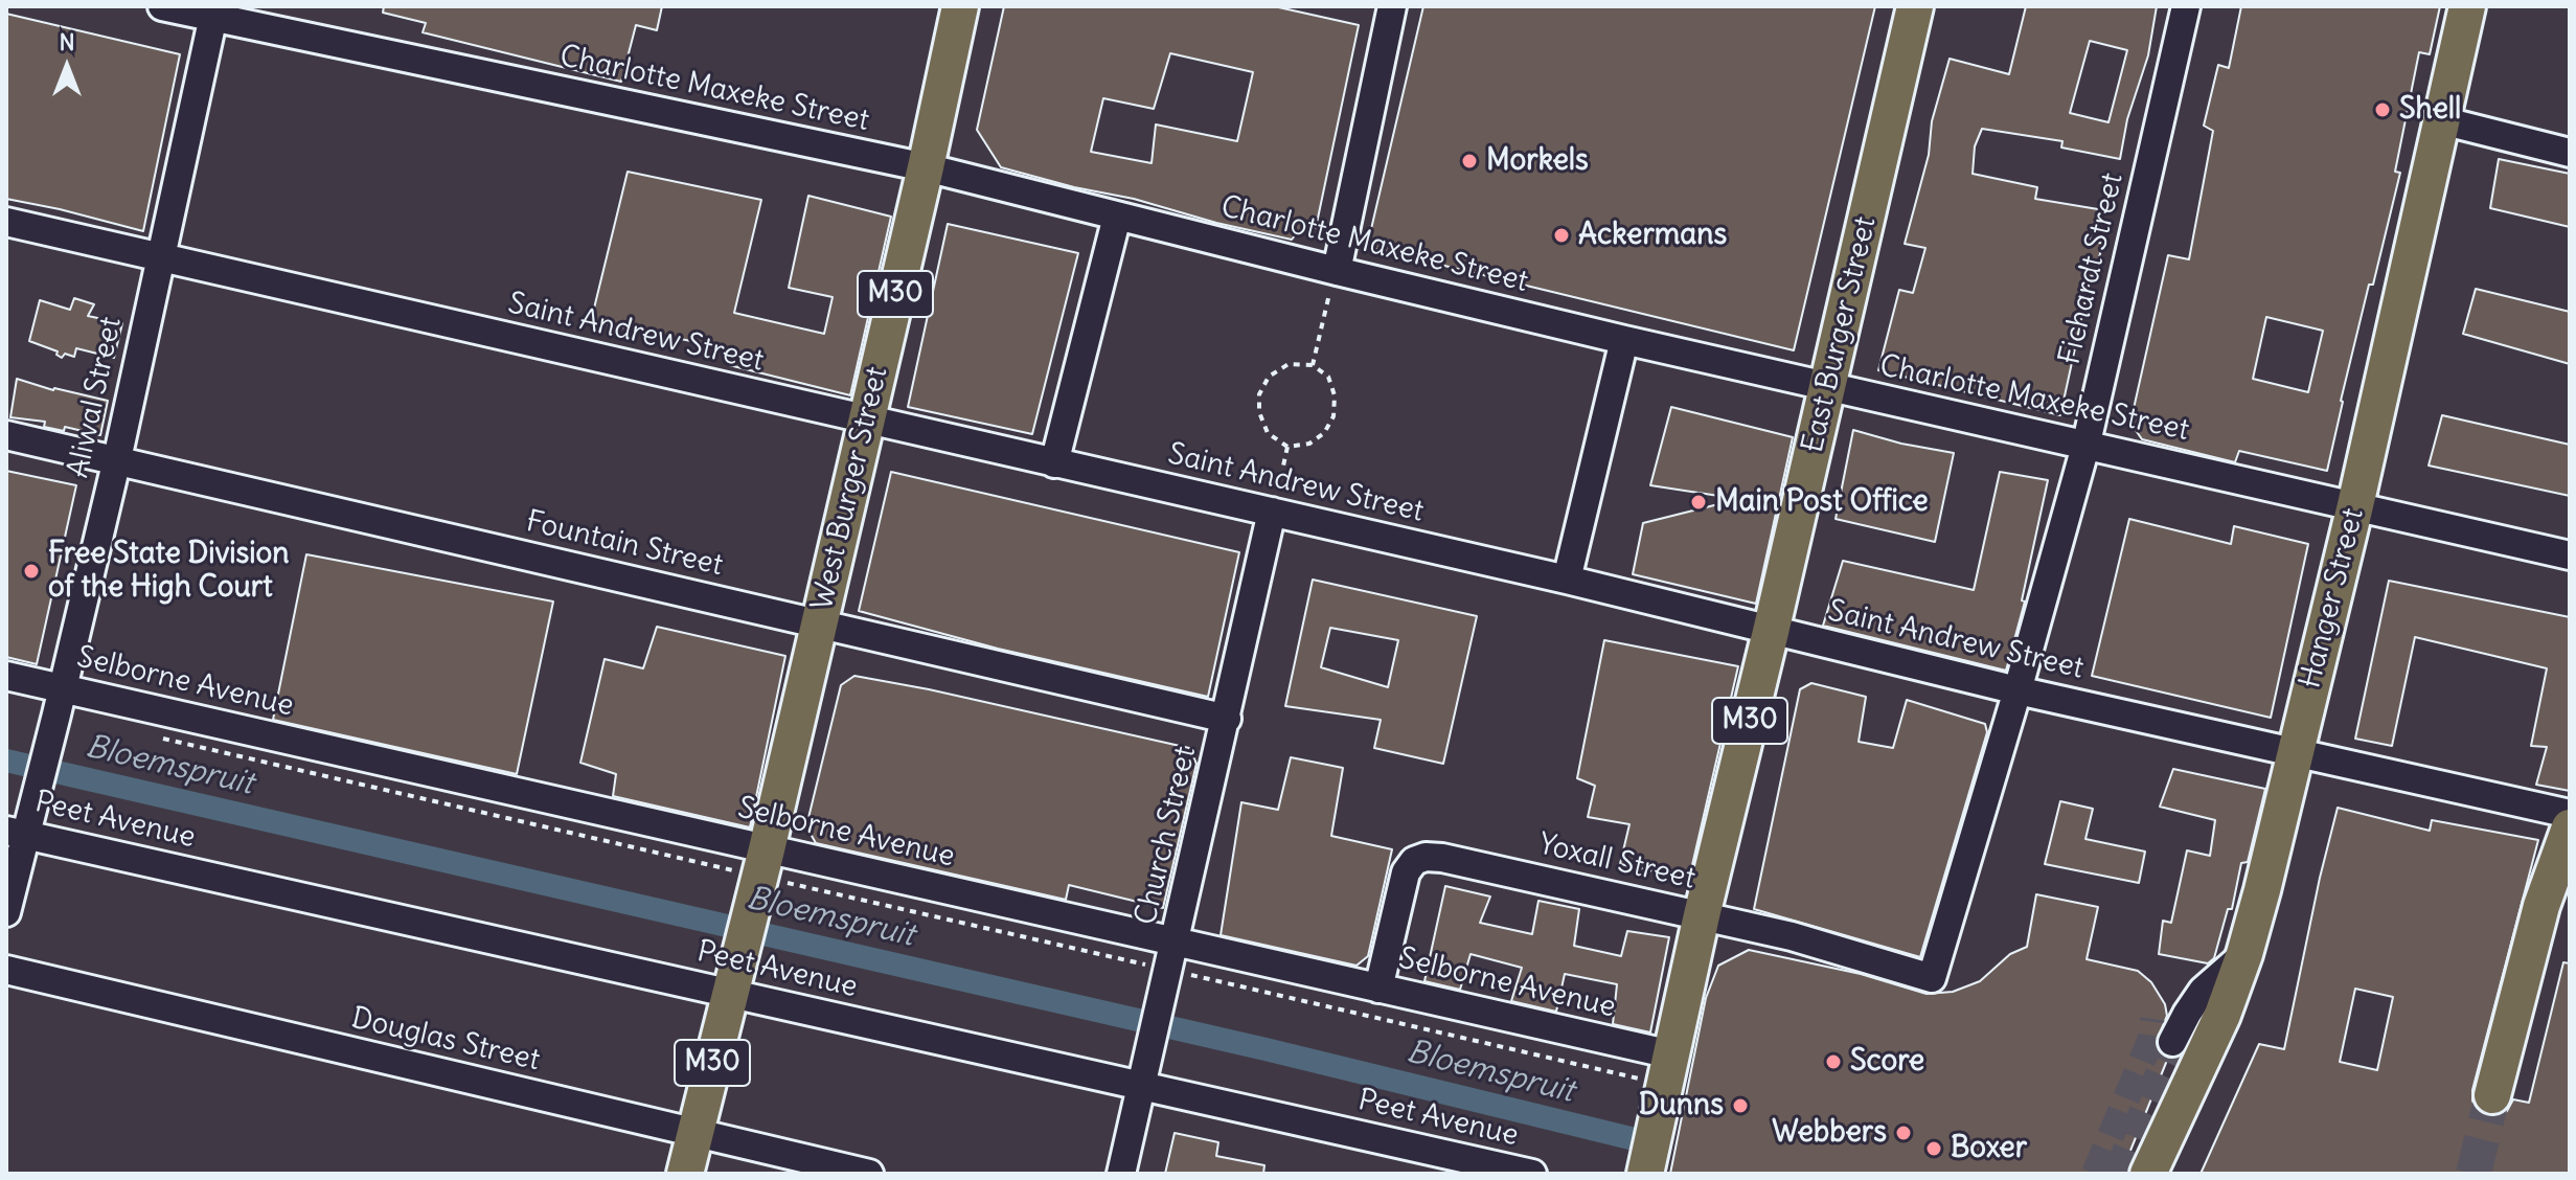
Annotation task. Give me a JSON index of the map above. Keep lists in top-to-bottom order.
{
  "streets": {
    "main road": [
      "M30",
      "East Burger Street",
      "West Burger Street",
      "Hanger Street"
    ],
    "street": [
      "Charlotte Maxeke Street",
      "Fichardt Street",
      "Saint Andrew Street",
      "Aliwal Street",
      "Fountain Street",
      "Selborne Avenue",
      "Peet Avenue",
      "Church Street",
      "Yoxall Street",
      "Douglas Street"
    ]
  },
  "crossings": [
    ["Charlotte Maxeke Street", "Fichardt Street"],
    ["Charlotte Maxeke Street", "East Burger Street"],
    ["Charlotte Maxeke Street", "Aliwal Street"],
    ["Charlotte Maxeke Street", "West Burger Street"],
    ["Charlotte Maxeke Street", "Hanger Street"],
    ["Fichardt Street", "Saint Andrew Street"],
    ["Fichardt Street", "Yoxall Street"],
    ["M30", "East Burger Street"],
    ["M30", "West Burger Street"],
    ["M30", "Selborne Avenue"],
    ["M30", "Peet Avenue"],
    ["M30", "Douglas Street"],
    ["Saint Andrew Street", "East Burger Street"],
    ["Saint Andrew Street", "Aliwal Street"],
    ["Saint Andrew Street", "West Burger Street"],
    ["Saint Andrew Street", "Hanger Street"],
    ["Saint Andrew Street", "Church Street"],
    ["East Burger Street", "Selborne Avenue"],
    ["East Burger Street", "Yoxall Street"],
    ["Aliwal Street", "Fountain Street"],
    ["Aliwal Street", "Selborne Avenue"],
    ["Aliwal Street", "Peet Avenue"],
    ["West Burger Street", "Fountain Street"],
    ["West Burger Street", "Selborne Avenue"],
    ["West Burger Street", "Peet Avenue"],
    ["Fountain Street", "Church Street"],
    ["Selborne Avenue", "Church Street"],
    ["Selborne Avenue", "Yoxall Street"],
    ["Peet Avenue", "Church Street"]
  ],
  "water": ["Bloemspruit"],
  "places": [
    "Shell",
    "Morkels",
    "Ackermans",
    "Main Post Office",
    "Free State Division of the High Court",
    "Score",
    "Dunns",
    "Webbers",
    "Boxer"
  ],
  "north": "top"
}
